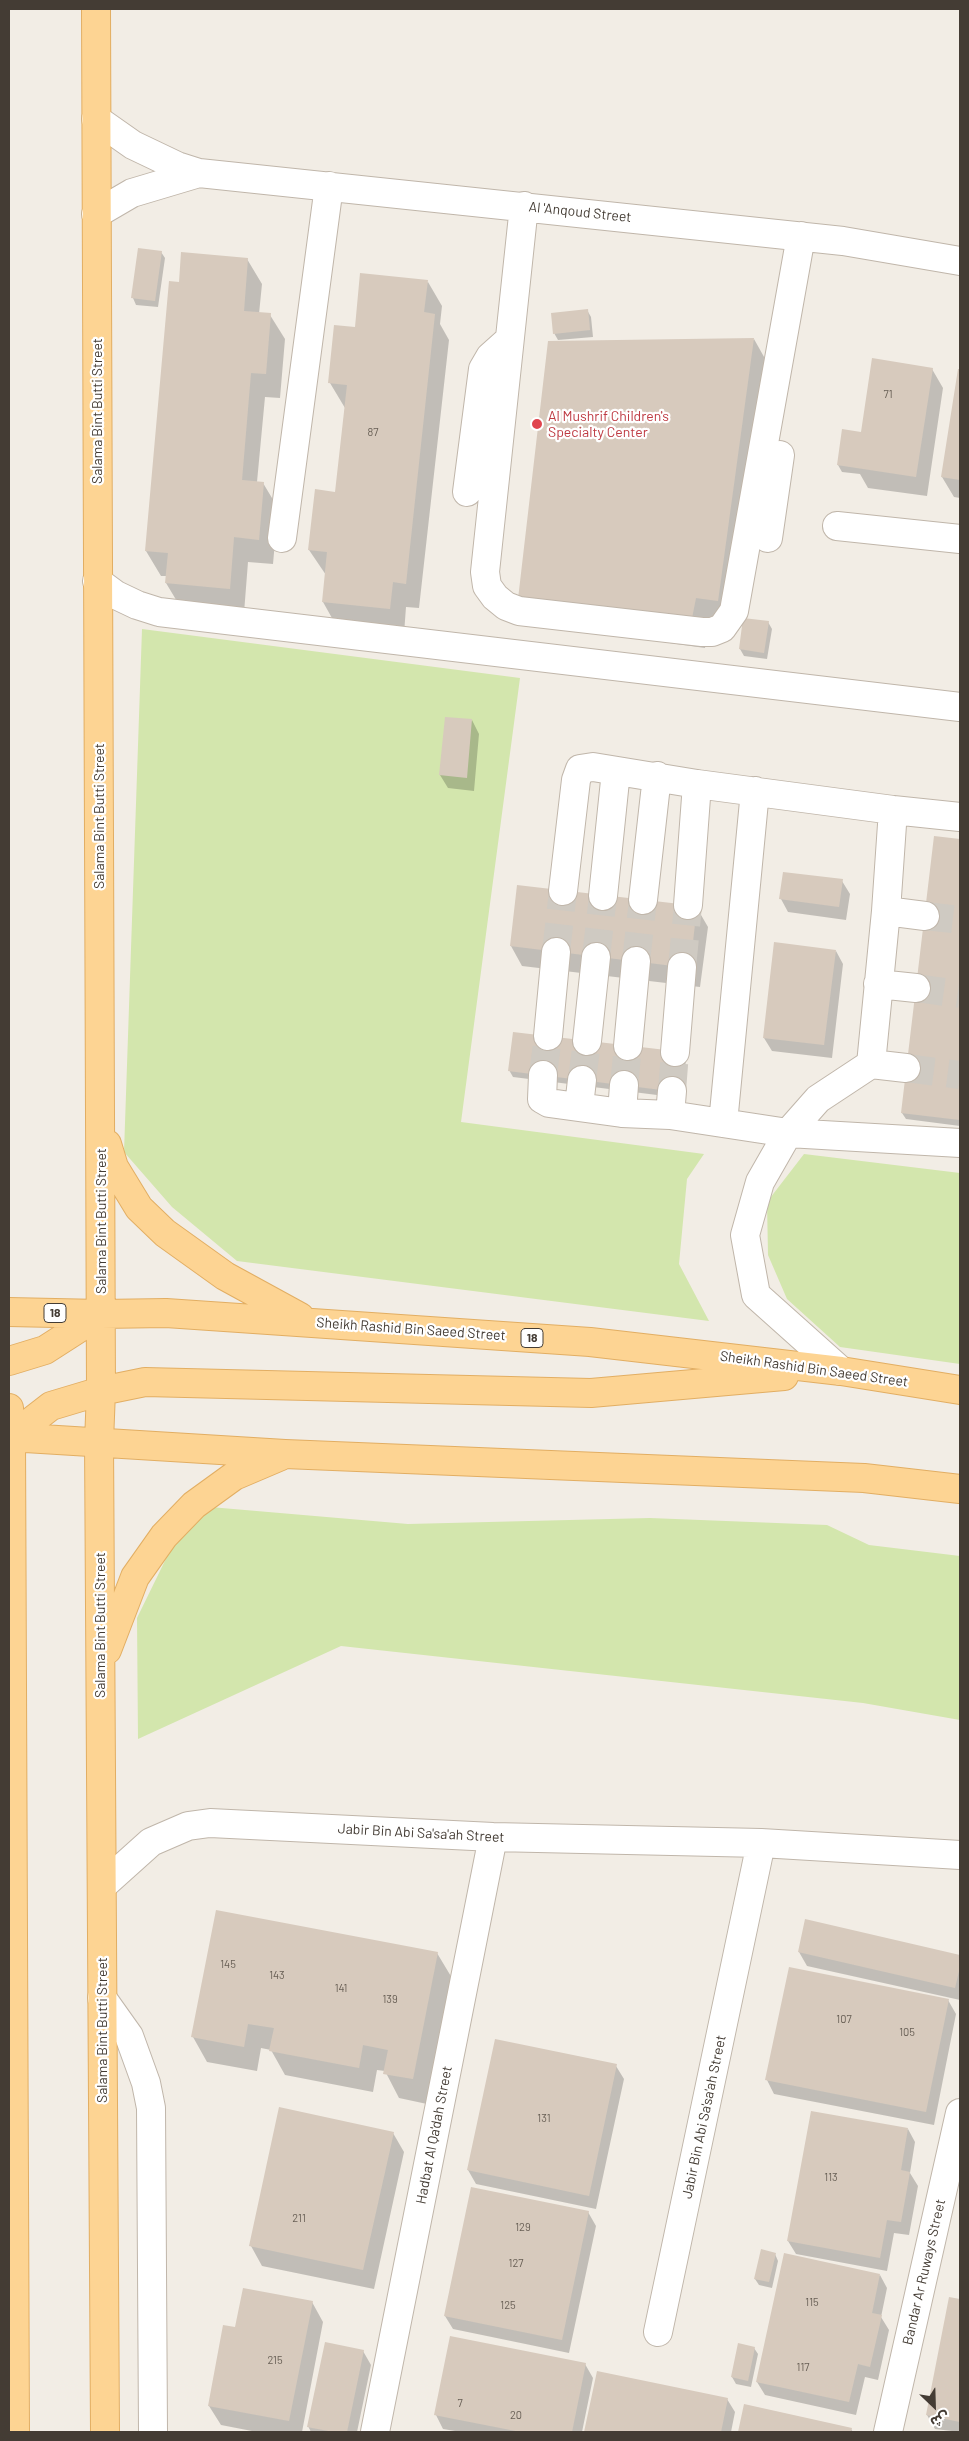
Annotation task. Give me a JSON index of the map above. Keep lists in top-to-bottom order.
{
  "streets": {
    "main road": ["Salama Bint Butti Street", "18", "Sheikh Rashid Bin Saeed Street"],
    "street": [
      "Al 'Anqoud Street",
      "Jabir Bin Abi Sa'sa'ah Street",
      "Hadbat Al Qa'dah Street",
      "Bandar Ar Ruways Street"
    ]
  },
  "crossings": [
    ["Al 'Anqoud Street", "Salama Bint Butti Street"],
    ["Salama Bint Butti Street", "Sheikh Rashid Bin Saeed Street"],
    ["Salama Bint Butti Street", "Jabir Bin Abi Sa'sa'ah Street"],
    ["Jabir Bin Abi Sa'sa'ah Street", "Hadbat Al Qa'dah Street"]
  ],
  "places": ["Al Mushrif Children's Specialty Center"],
  "house_numbers": [
    "71",
    "87",
    "145",
    "143",
    "141",
    "139",
    "107",
    "105",
    "131",
    "113",
    "211",
    "129",
    "127",
    "115",
    "125",
    "215",
    "117",
    "7",
    "20"
  ],
  "north": "bottom right"
}
